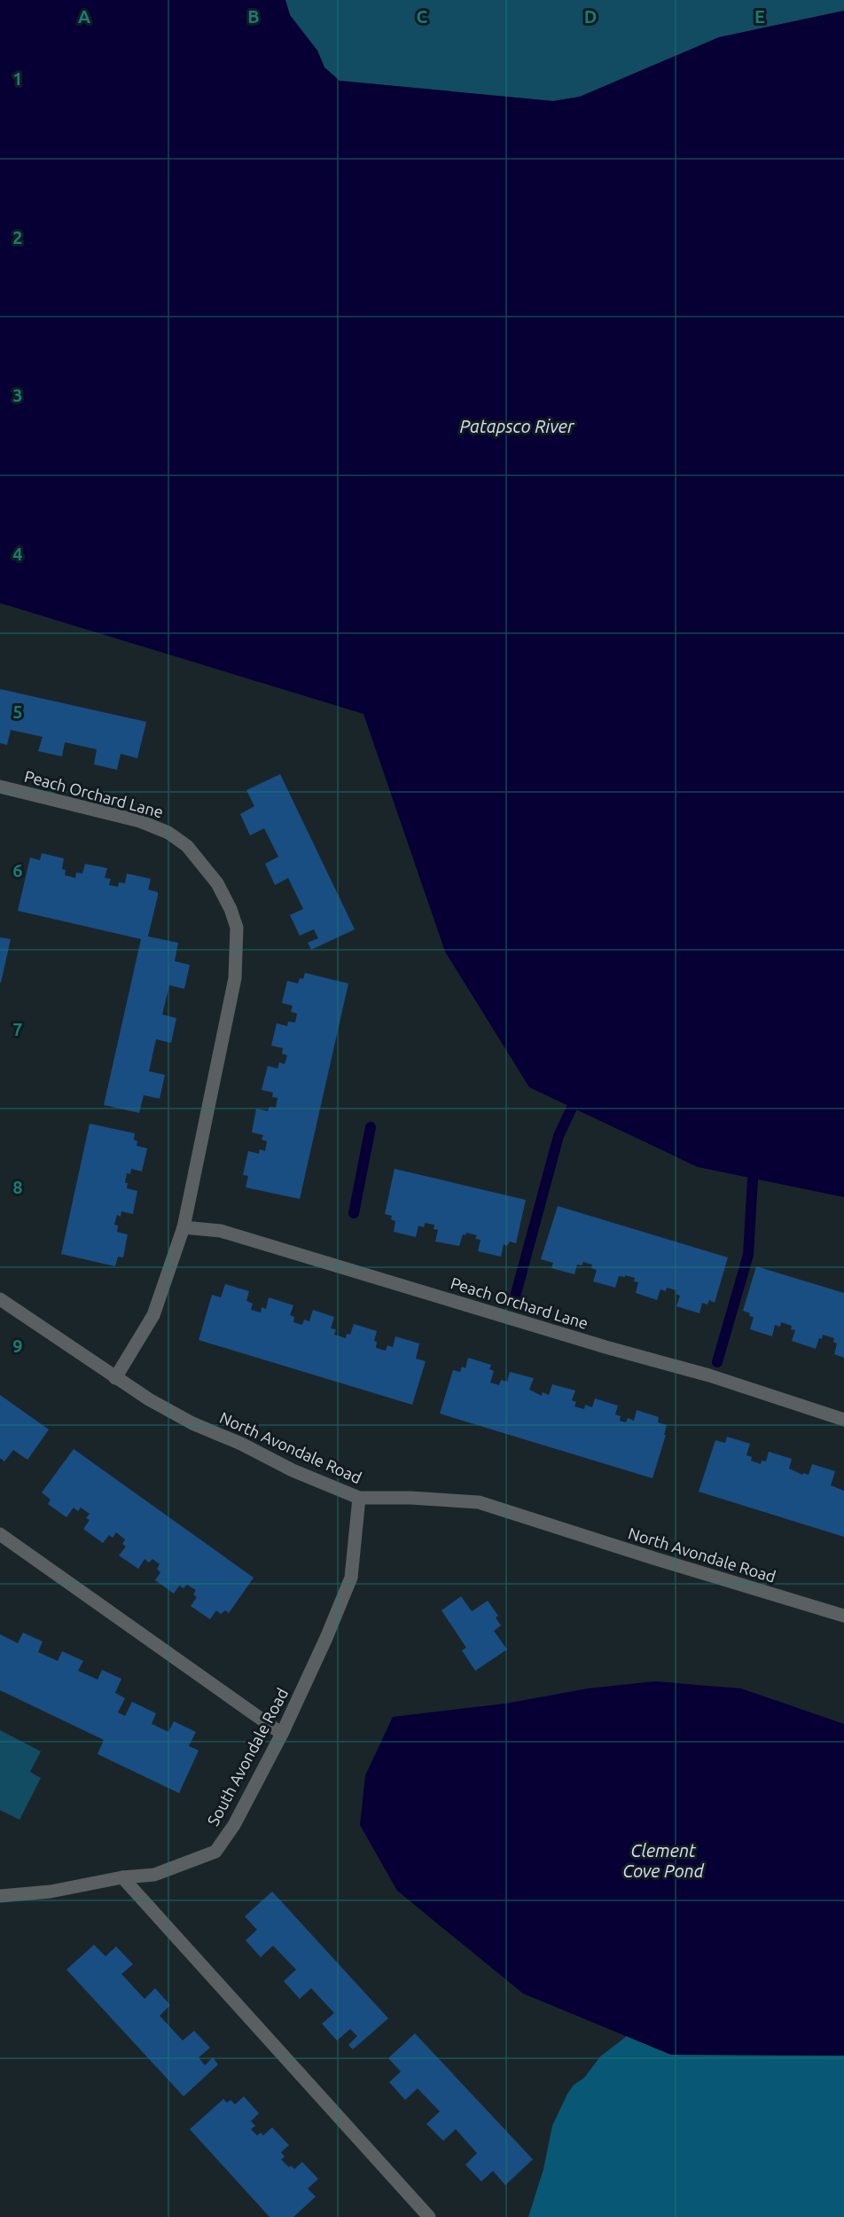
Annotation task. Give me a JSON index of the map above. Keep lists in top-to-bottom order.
{
  "streets": {
    "street": ["Peach Orchard Lane", "North Avondale Road", "South Avondale Road"]
  },
  "crossings": [
    ["Peach Orchard Lane", "North Avondale Road"],
    ["North Avondale Road", "South Avondale Road"]
  ],
  "water": ["Patapsco River", "Clement Cove Pond"],
  "grid": {
    "columns": [
      "A",
      "B",
      "C",
      "D",
      "E"
    ],
    "rows": [
      "1",
      "2",
      "3",
      "4",
      "5",
      "6",
      "7",
      "8",
      "9"
    ]
  }
}
